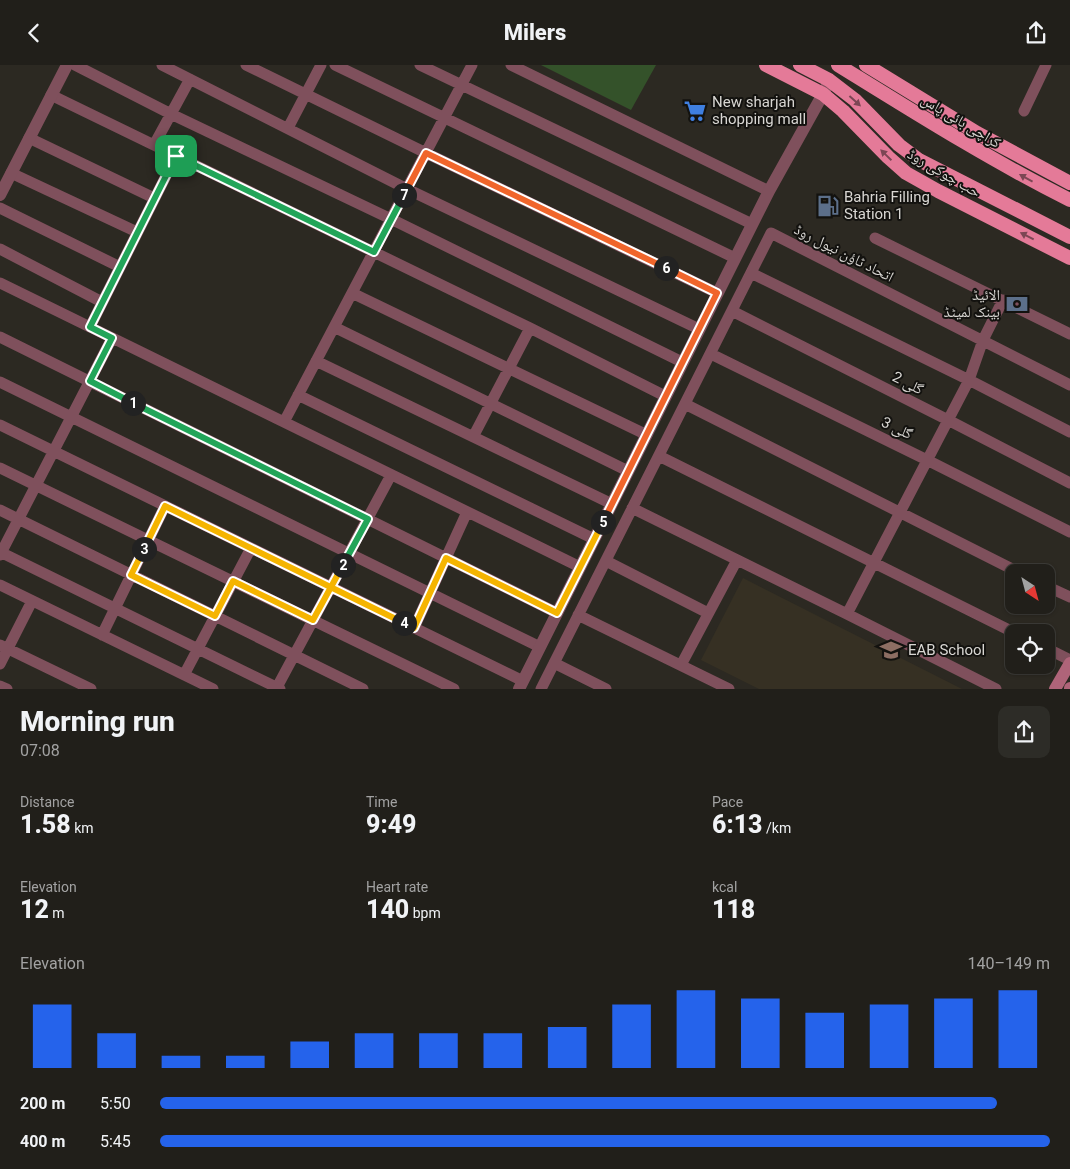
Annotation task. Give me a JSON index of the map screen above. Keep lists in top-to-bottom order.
{
  "streets": {
    "highway": ["کراچی بائی پاس", "حب چوکی روڈ"],
    "street": ["اتحاد ٹاؤن نیول روڈ", "گلی 2", "گلی 3"]
  },
  "crossings": [
    ["اتحاد ٹاؤن نیول روڈ", "گلی 2"],
    ["اتحاد ٹاؤن نیول روڈ", "گلی 3"]
  ],
  "places": {
    "supermarket": ["New sharjah shopping mall"],
    "fuel station": ["Bahria Filling Station 1"],
    "bank": ["الائیڈ بینک لمیٹڈ"],
    "school or university": ["EAB School"]
  },
  "north": "bottom right",
  "page": {
    "header": "Milers",
    "pins": [
      "7",
      "6",
      "1",
      "5",
      "3",
      "2",
      "4"
    ],
    "heading": ["Morning run", "07:08"],
    "stats": [
      ["Distance", "1.58 km"],
      ["Time", "9:49"],
      ["Pace", "6:13 /km"],
      ["Elevation", "12 m"],
      ["Heart rate", "140 bpm"],
      ["kcal", "118"]
    ],
    "chart": ["Elevation", "140–149 m"],
    "list": [
      {
        "name": "200 m",
        "note": "5:50"
      },
      {
        "name": "400 m",
        "note": "5:45"
      }
    ]
  }
}
